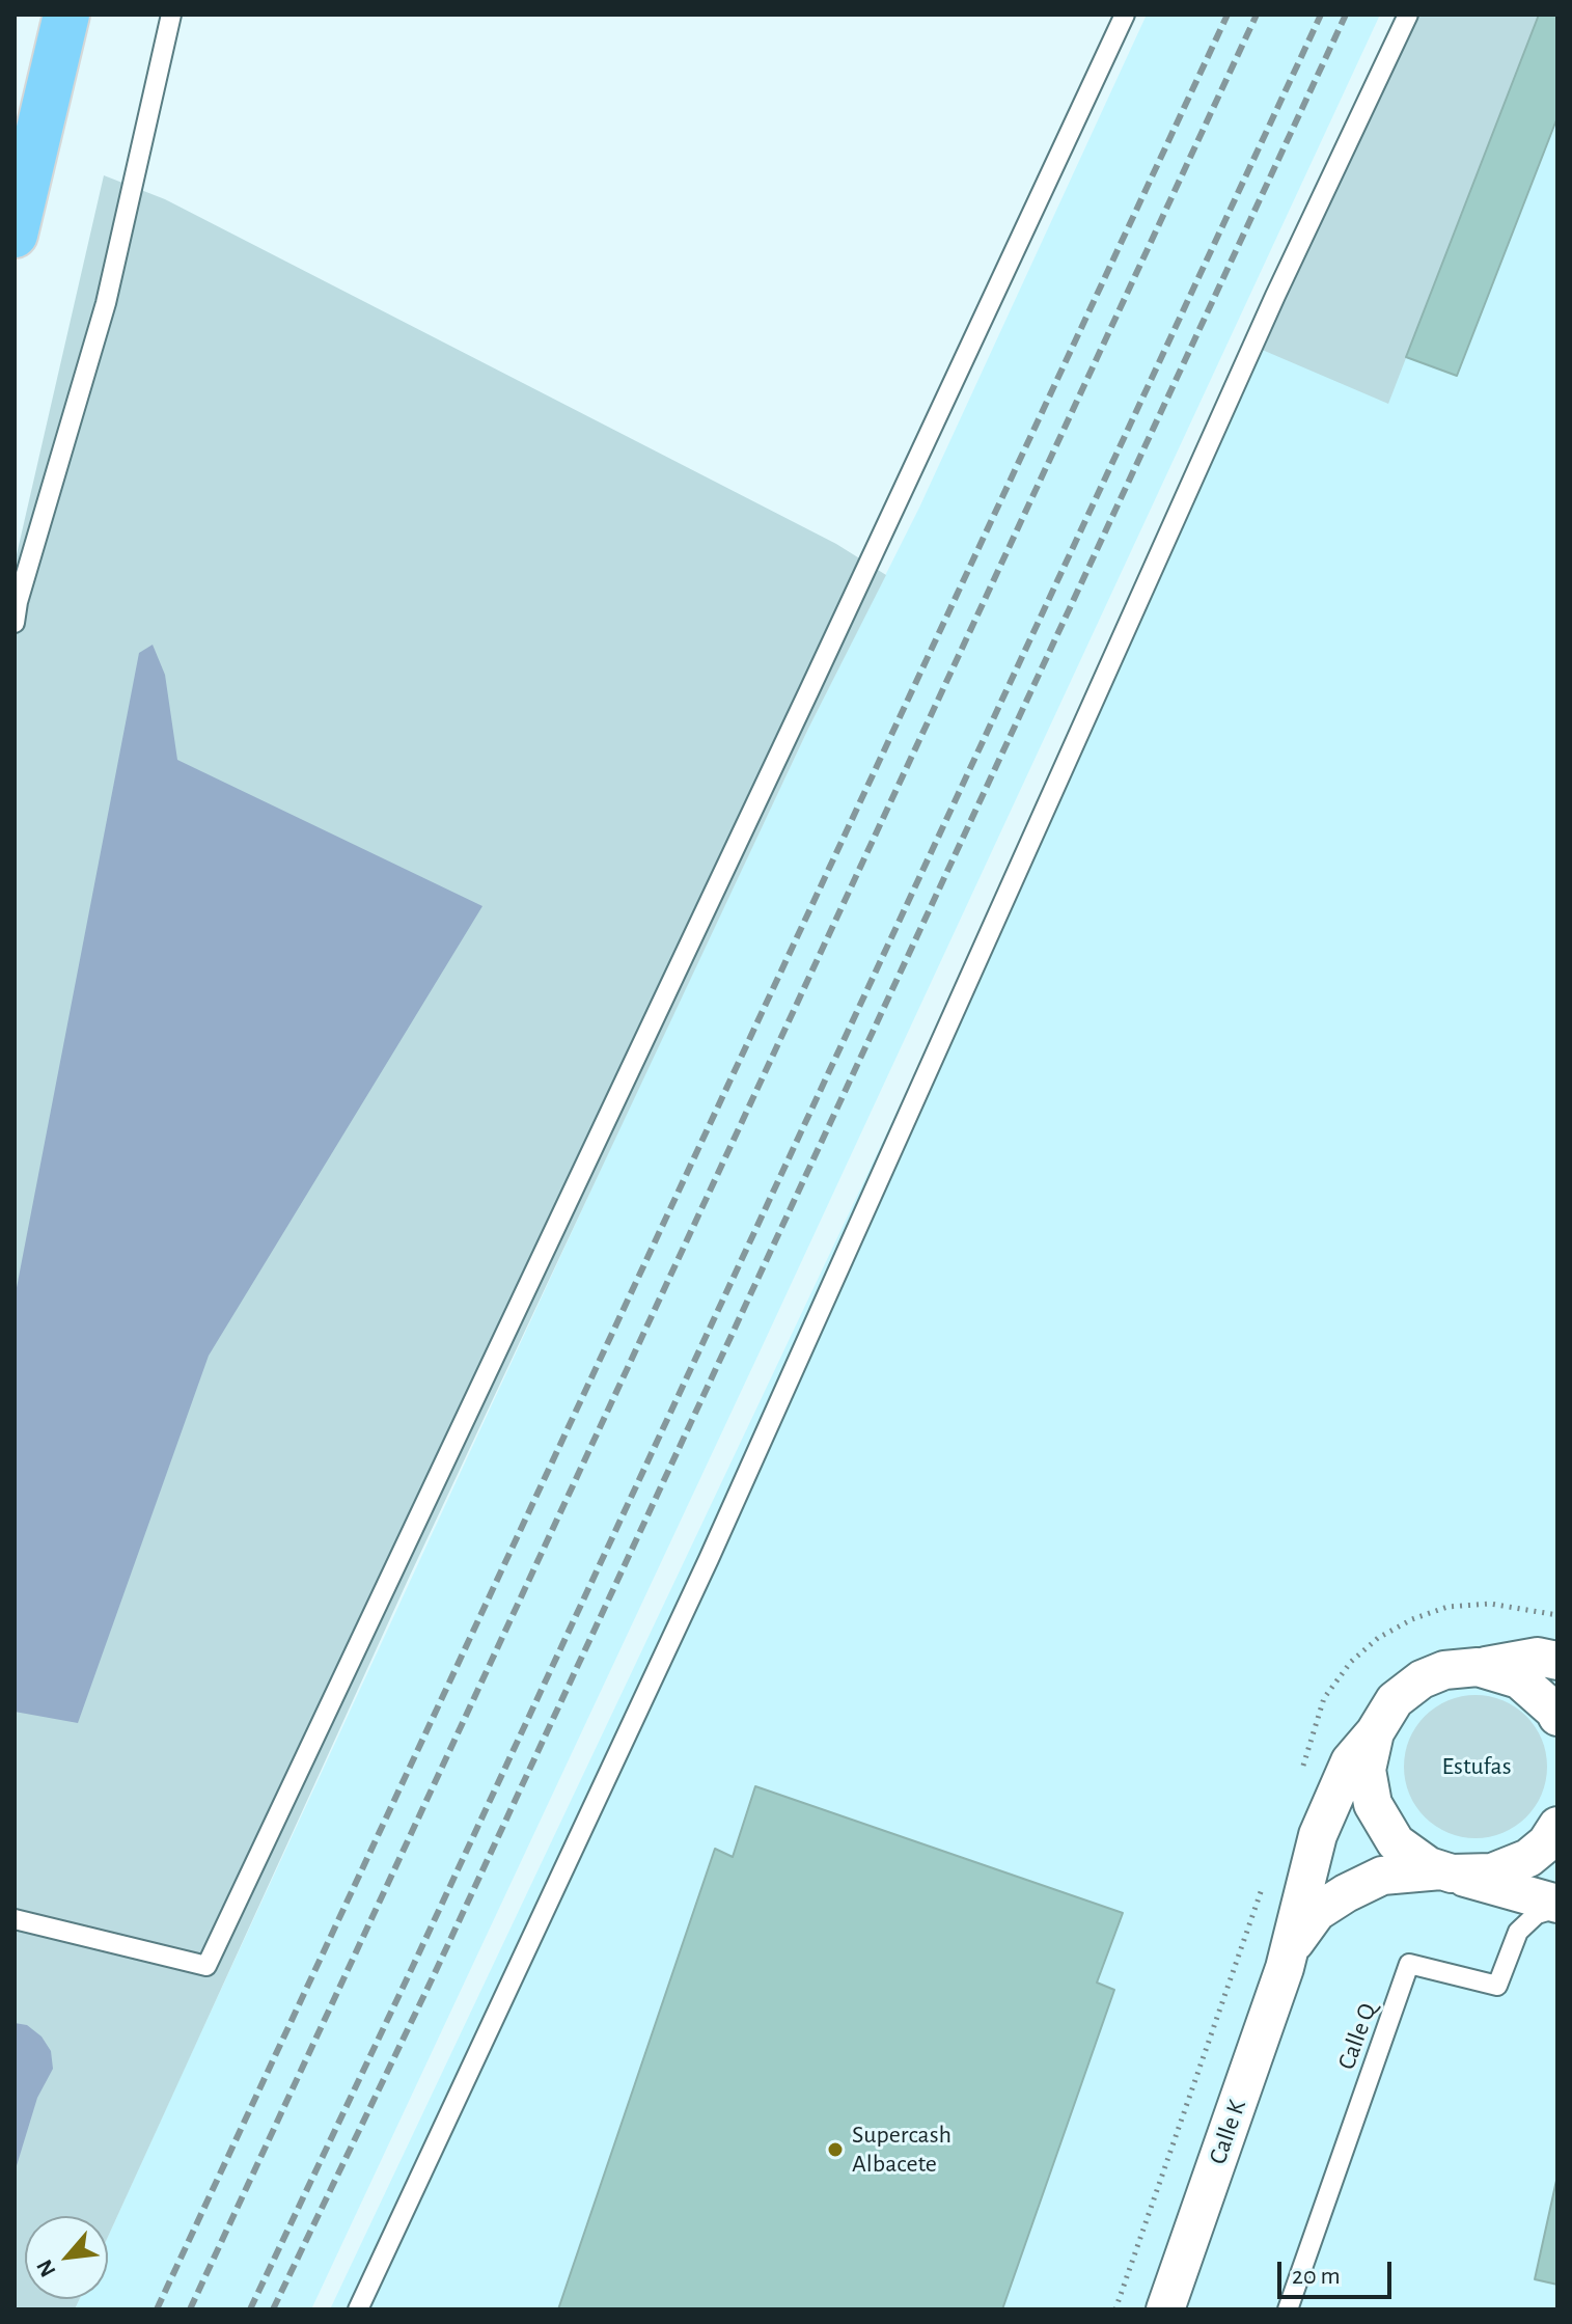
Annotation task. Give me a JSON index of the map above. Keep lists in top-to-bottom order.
{
  "streets": {
    "street": ["Calle K"],
    "lane": ["Calle Q"]
  },
  "parks": ["Estufas"],
  "places": ["Supercash Albacete"],
  "scale_bar": "20 m",
  "north": "bottom left"
}
